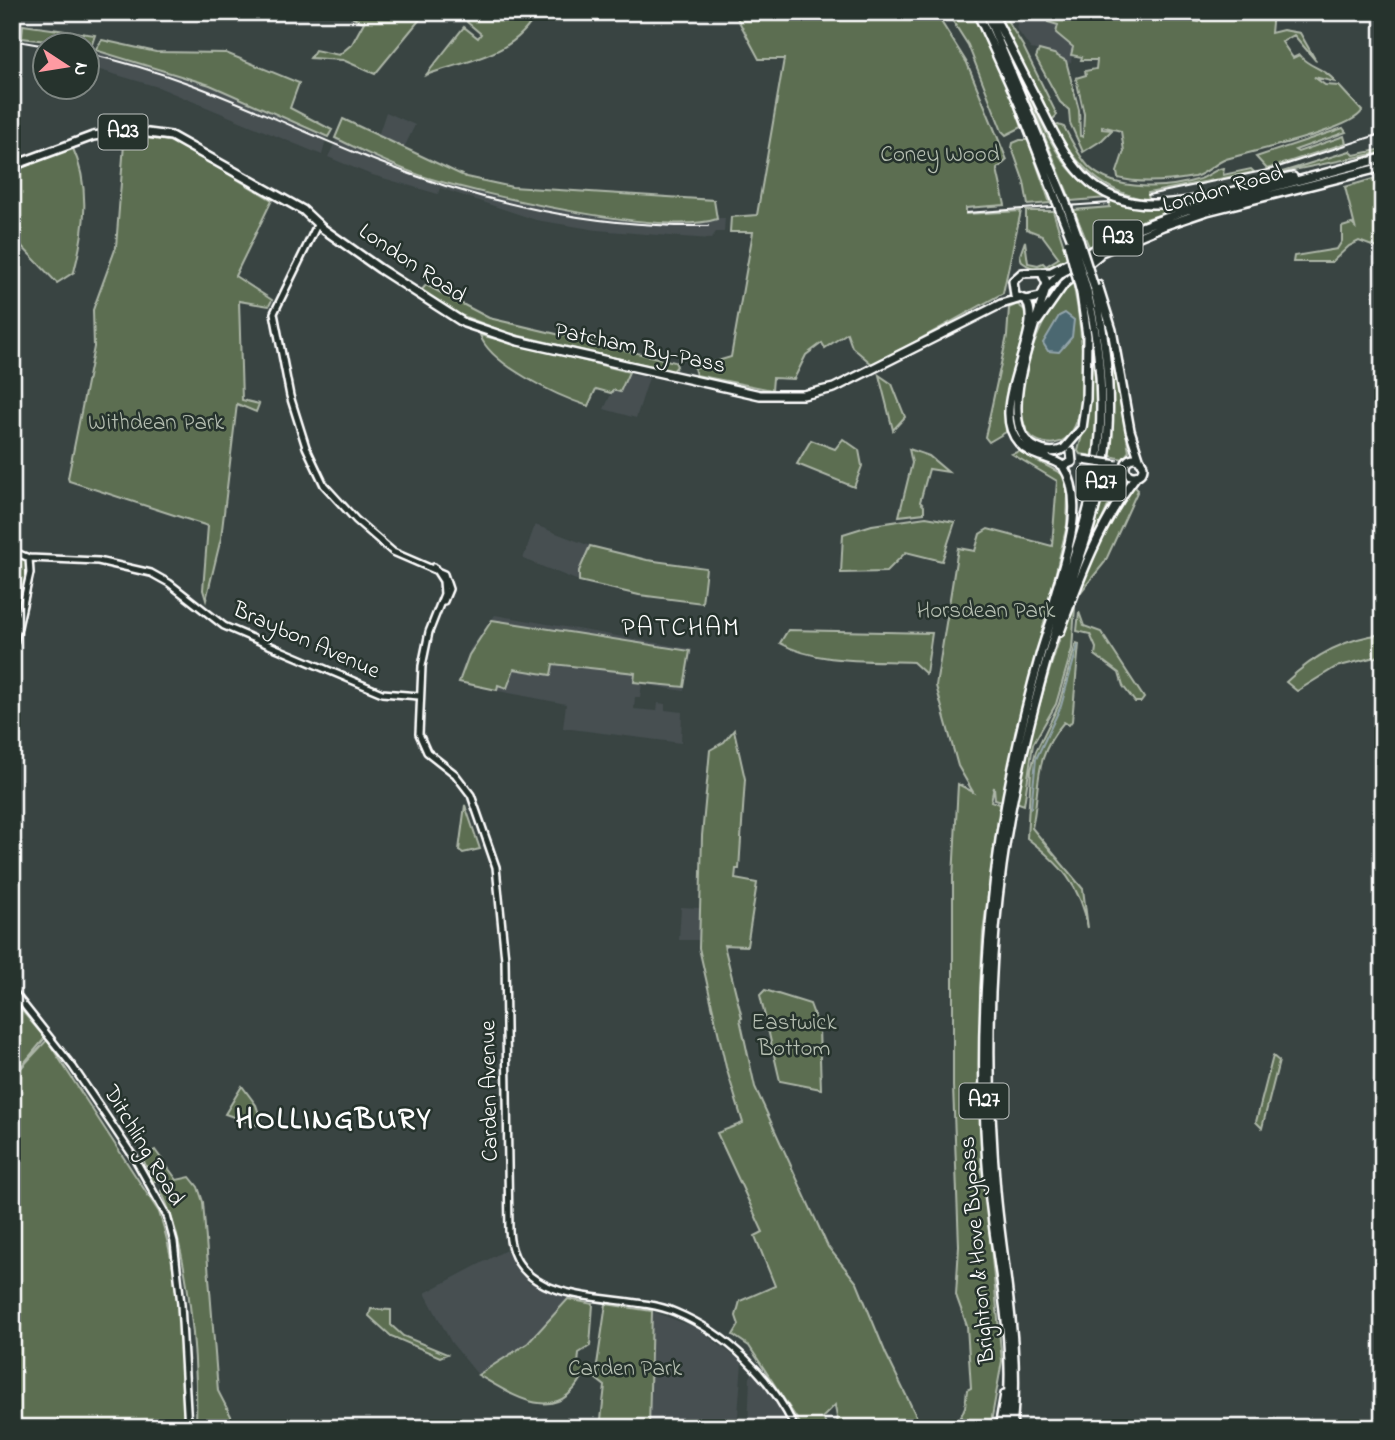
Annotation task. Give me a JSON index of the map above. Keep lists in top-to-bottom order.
{
  "streets": {
    "highway": [
      "A23",
      "London Road",
      "Patcham By-Pass",
      "A27",
      "Brighton & Hove Bypass"
    ],
    "street": ["Braybon Avenue", "Carden Avenue", "Ditchling Road"]
  },
  "crossings": [
    ["A23", "London Road"],
    ["A23", "Patcham By-Pass"],
    ["A23", "A27"],
    ["London Road", "Patcham By-Pass"],
    ["London Road", "A27"],
    ["London Road", "Carden Avenue"],
    ["A27", "Brighton & Hove Bypass"],
    ["Braybon Avenue", "Carden Avenue"]
  ],
  "districts": ["PATCHAM", "HOLLINGBURY"],
  "parks": [
    "Coney Wood",
    "Withdean Park",
    "Horsdean Park",
    "Eastwick Bottom",
    "Carden Park"
  ],
  "north": "right"
}
